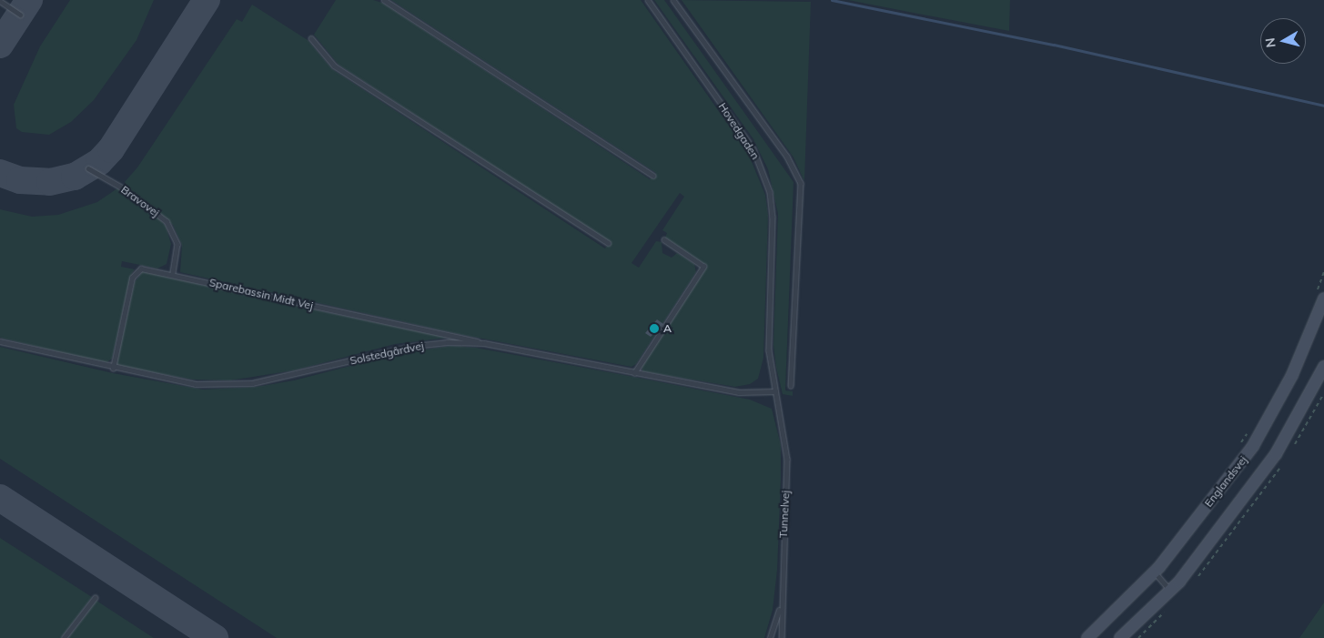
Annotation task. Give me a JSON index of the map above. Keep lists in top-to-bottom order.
{
  "streets": {
    "main road": ["Englandsvej"],
    "lane": [
      "Hovedgaden",
      "Bravovej",
      "Sparebassin Midt Vej",
      "Solstedgårdvej",
      "Tunnelvej"
    ]
  },
  "crossings": [
    ["Hovedgaden", "Solstedgårdvej"],
    ["Hovedgaden", "Tunnelvej"],
    ["Bravovej", "Sparebassin Midt Vej"],
    ["Sparebassin Midt Vej", "Solstedgårdvej"],
    ["Solstedgårdvej", "Tunnelvej"]
  ],
  "places": ["A"],
  "north": "left"
}
